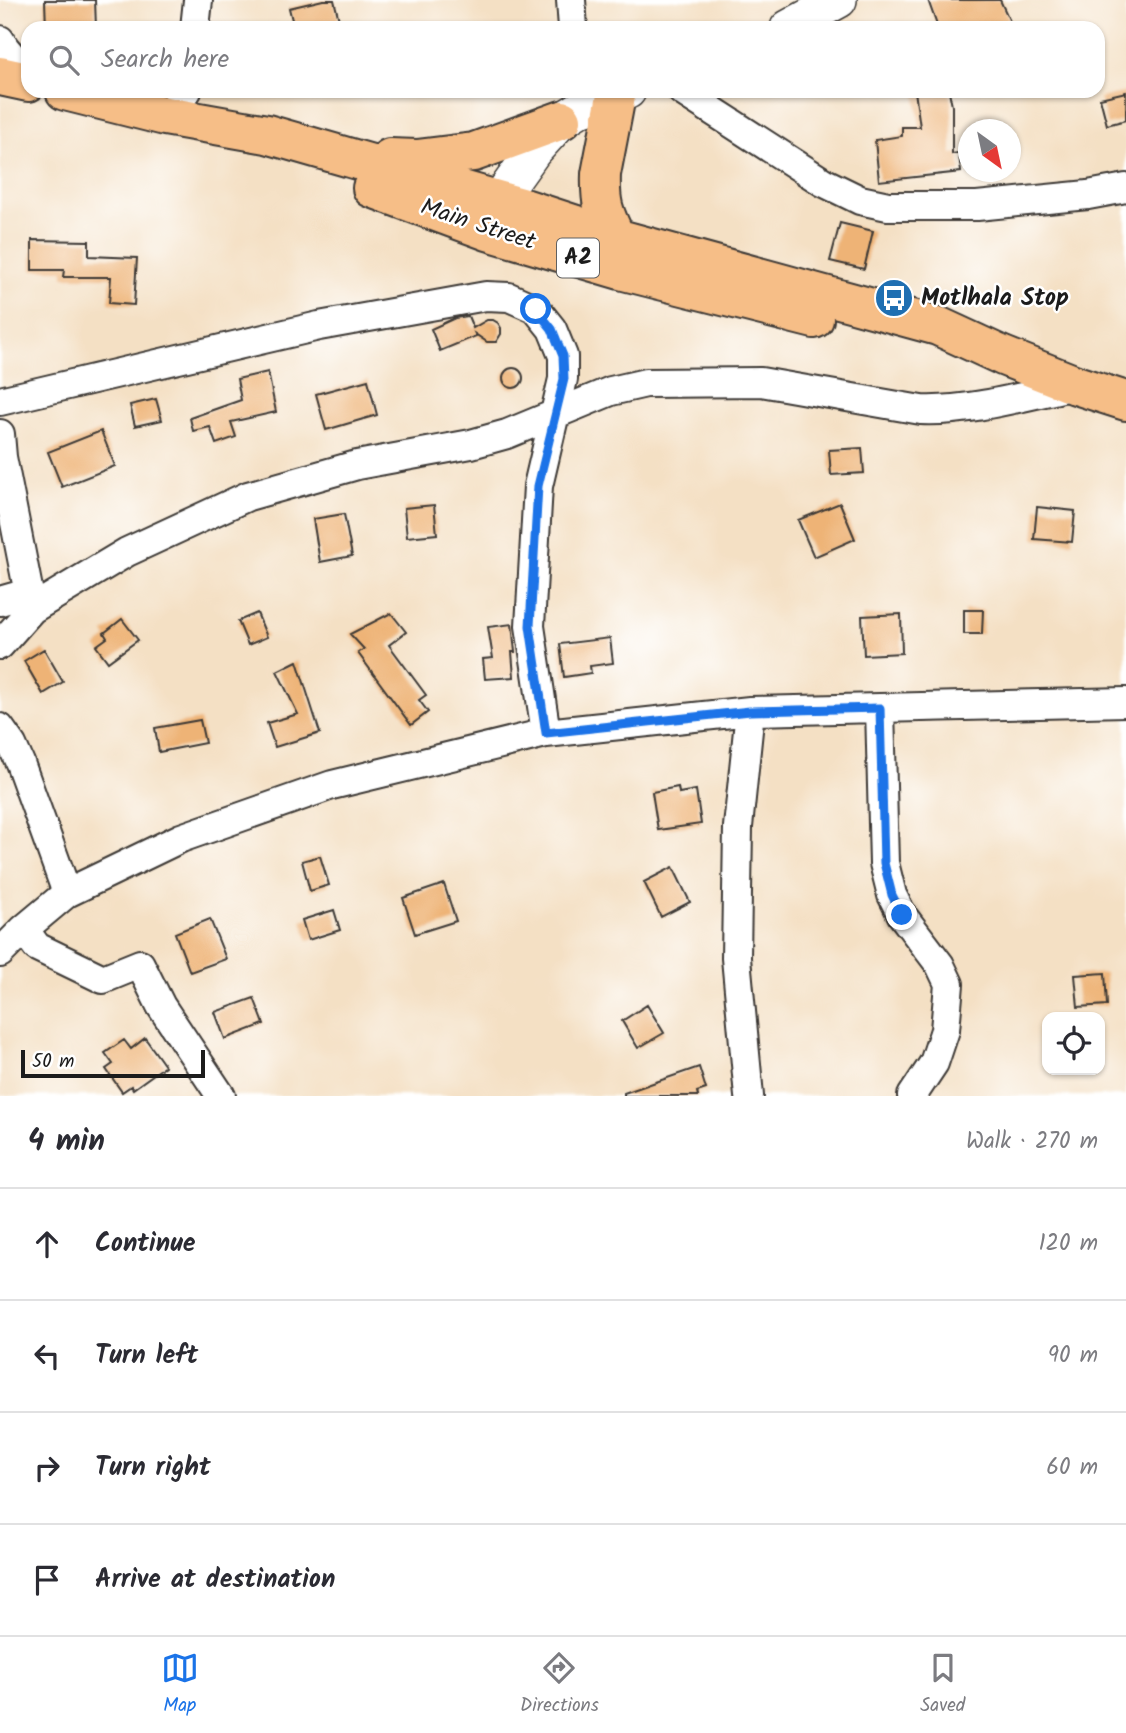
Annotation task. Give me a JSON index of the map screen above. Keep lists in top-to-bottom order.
{
  "streets": {
    "highway": ["Main Street", "A2"]
  },
  "places": {
    "bus stop": ["Motlhala Stop"]
  },
  "scale_bar": "50 m",
  "north": "bottom right",
  "page": {
    "search": "Search here",
    "scale": "50 m",
    "heading": ["4 min", "Walk · 270 m"],
    "list": [
      ["Continue", "120 m"],
      ["Turn left", "90 m"],
      ["Turn right", "60 m"],
      "Arrive at destination"
    ],
    "nav": ["Map", "Directions", "Saved"]
  }
}
